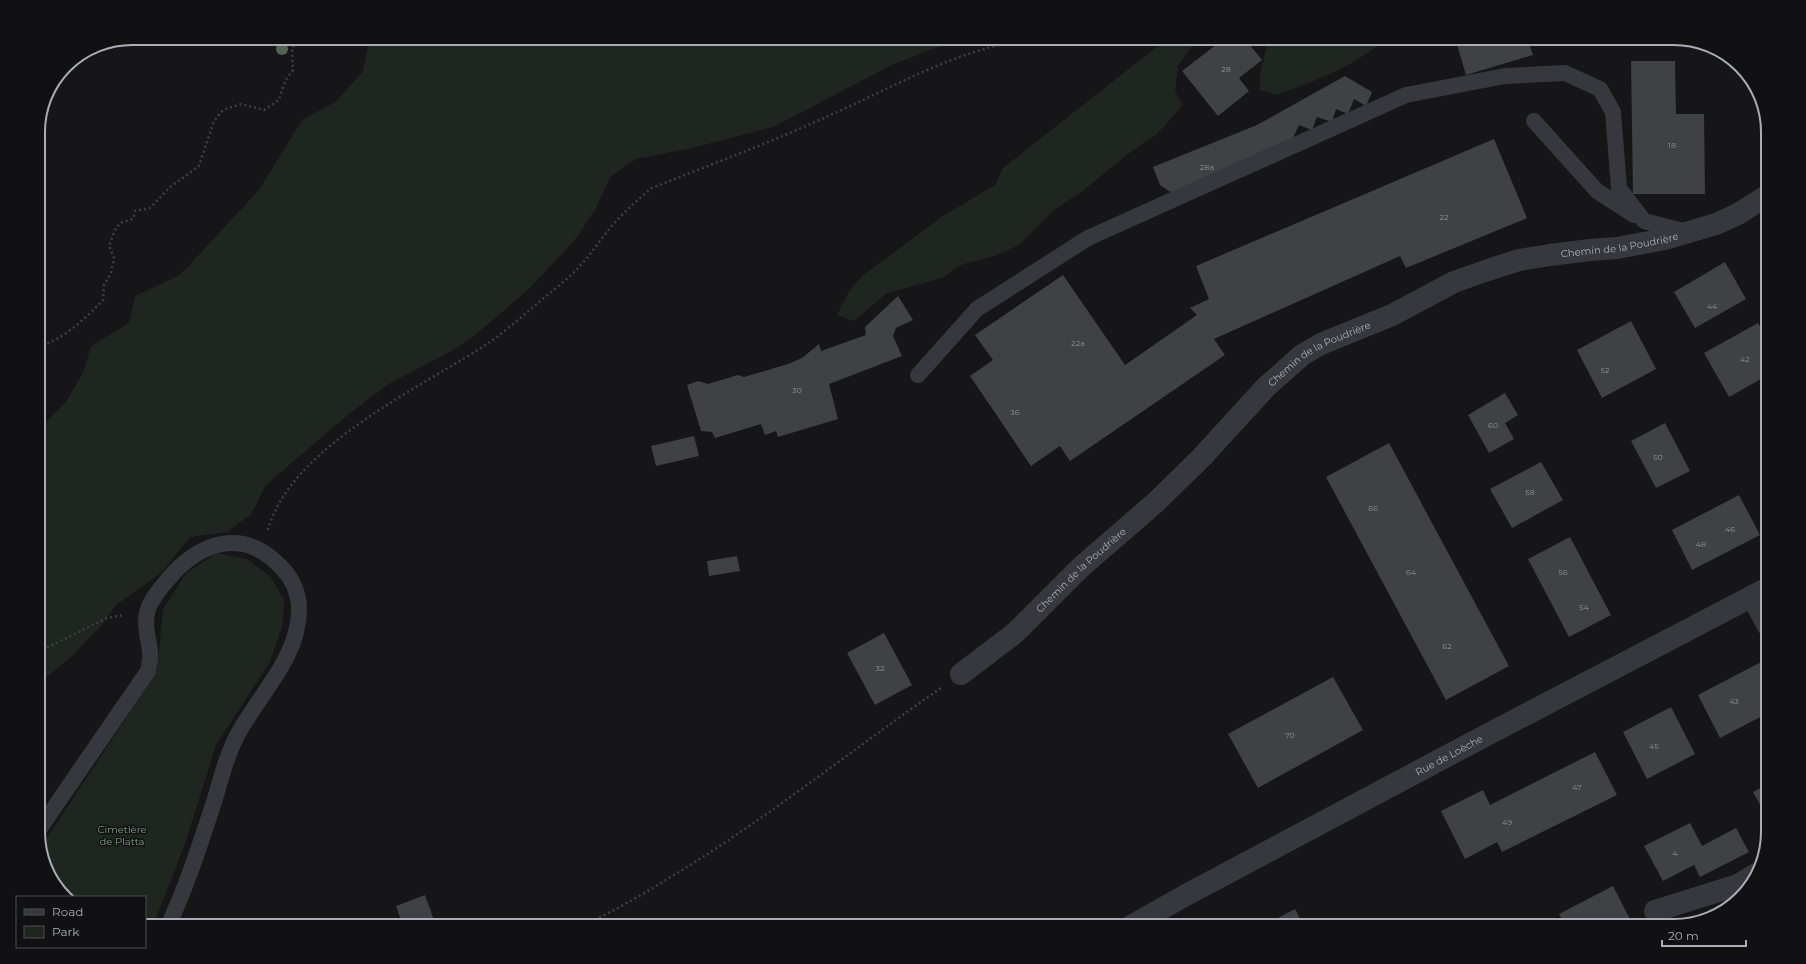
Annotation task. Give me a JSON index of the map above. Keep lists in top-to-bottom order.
{
  "streets": {
    "street": ["Chemin de la Poudrière", "Rue de Loèche"]
  },
  "parks": ["Cimetière de Platta"],
  "house_numbers": [
    "28",
    "18",
    "28a",
    "22",
    "44",
    "22a",
    "42",
    "52",
    "30",
    "36",
    "60",
    "50",
    "58",
    "66",
    "46",
    "48",
    "64",
    "56",
    "54",
    "62",
    "32",
    "43",
    "70",
    "45",
    "47",
    "49",
    "4"
  ],
  "legend": ["Road", "Park"],
  "scale_bar": "20 m"
}
